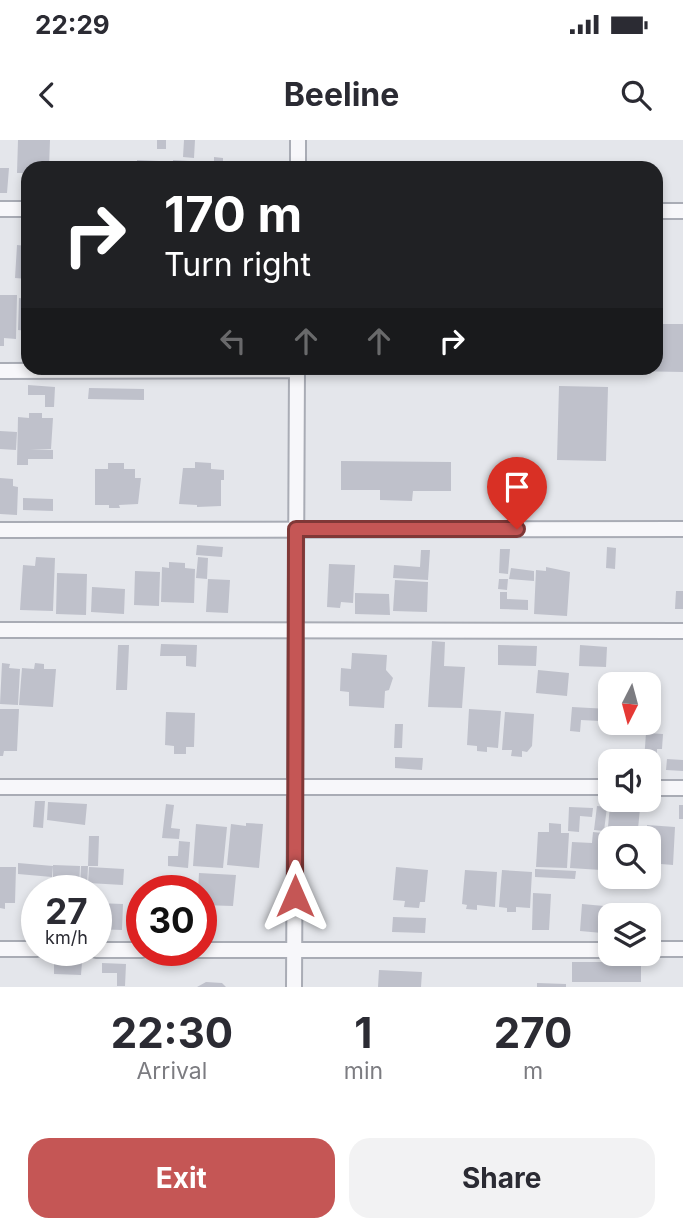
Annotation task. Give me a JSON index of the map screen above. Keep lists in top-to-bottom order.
{
  "north": "bottom",
  "page": {
    "status": "22:29",
    "header": "Beeline",
    "turn": ["170 m", "Turn right"],
    "speed": "27 km/h",
    "limit": "30",
    "eta": [
      "22:30",
      "Arrival",
      "1",
      "min",
      "270",
      "m"
    ],
    "buttons": ["Exit", "Share"]
  }
}
